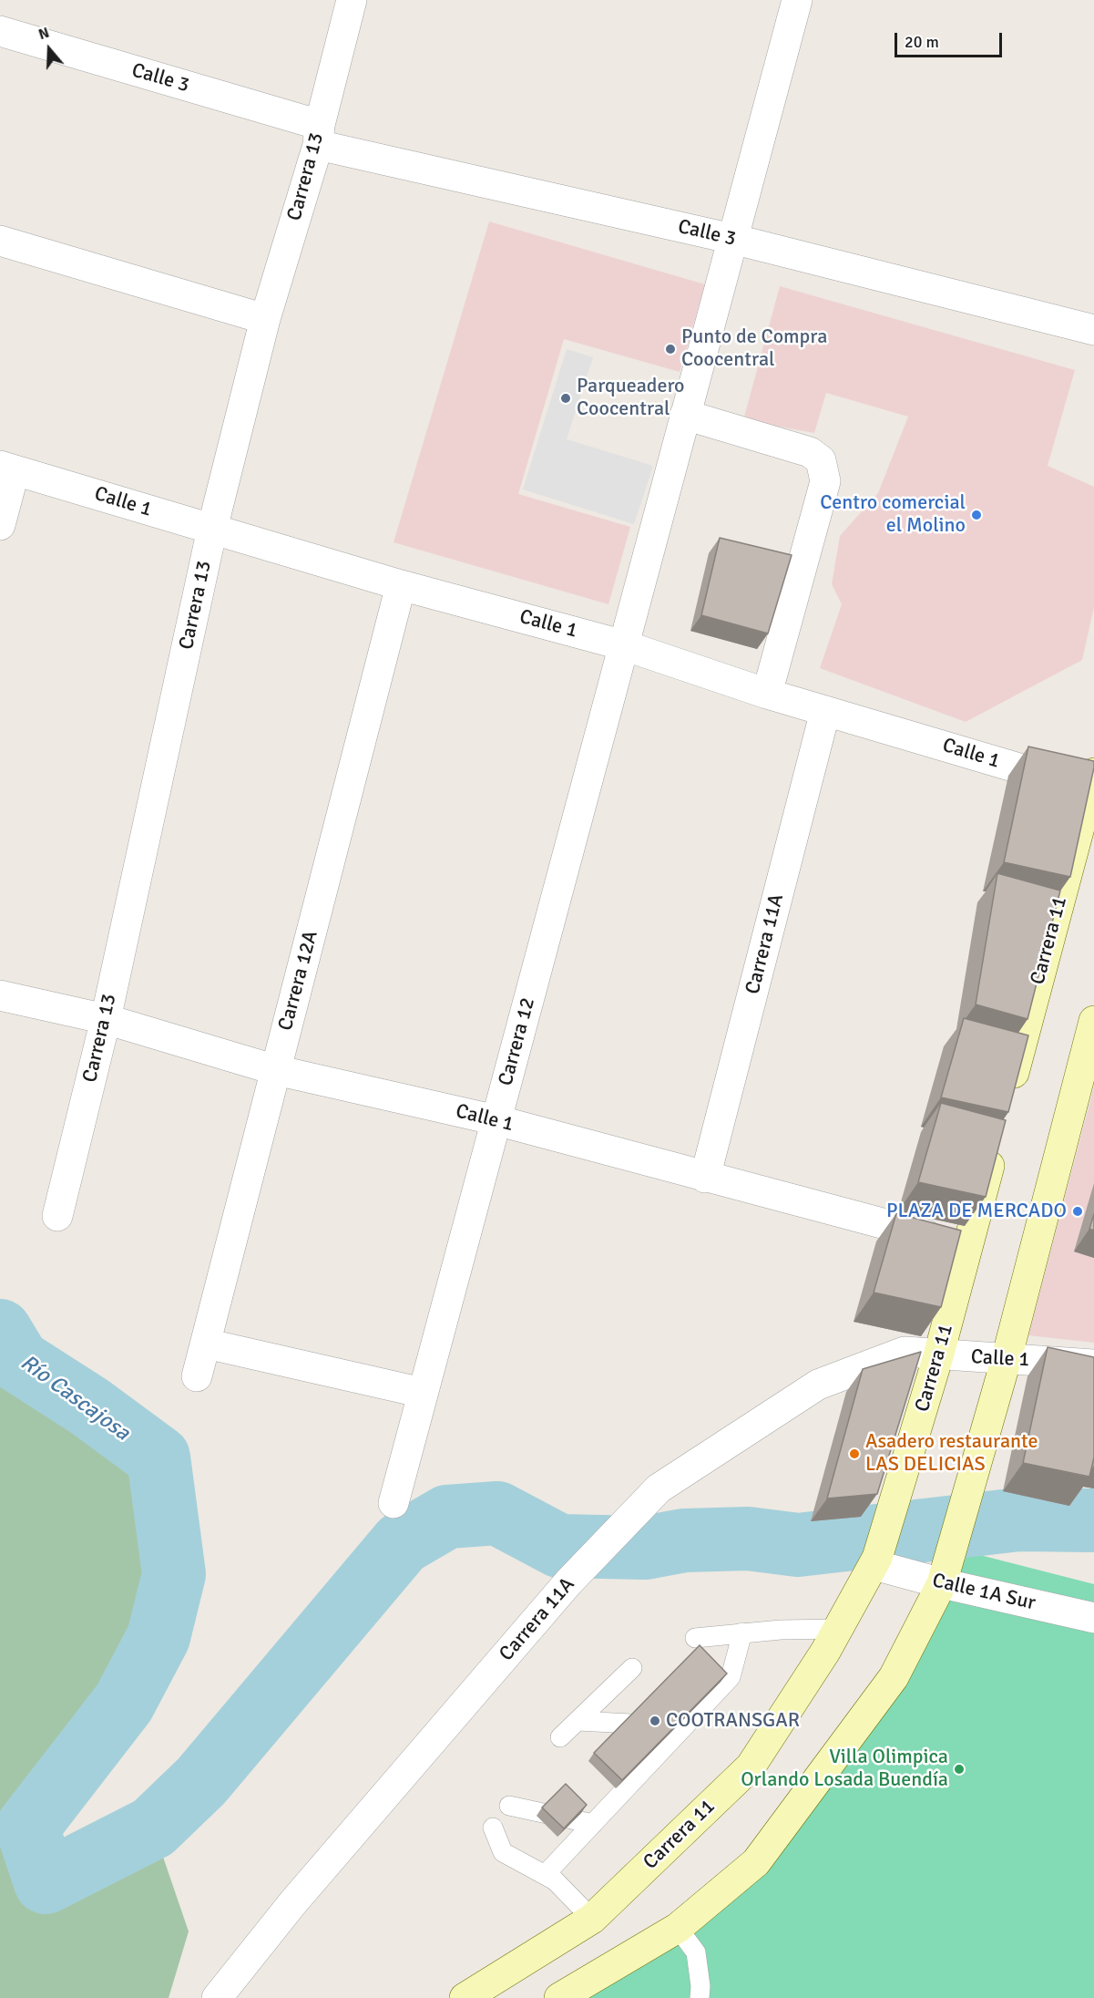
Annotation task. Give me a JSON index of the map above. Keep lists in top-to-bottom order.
{
  "streets": {
    "main road": ["Carrera 11"],
    "street": [
      "Calle 3",
      "Carrera 13",
      "Calle 1",
      "Carrera 11A",
      "Carrera 12A",
      "Carrera 12",
      "Calle 1A Sur"
    ]
  },
  "crossings": [
    ["Calle 3", "Carrera 13"],
    ["Calle 3", "Carrera 12"],
    ["Carrera 13", "Calle 1"],
    ["Calle 1", "Carrera 11"],
    ["Calle 1", "Carrera 11A"],
    ["Calle 1", "Carrera 12A"],
    ["Calle 1", "Carrera 12"],
    ["Carrera 11", "Carrera 11A"],
    ["Carrera 11", "Calle 1A Sur"]
  ],
  "water": ["Río Cascajosa"],
  "places": [
    "Punto de Compra Coocentral",
    "Parqueadero Coocentral",
    "Centro comercial el Molino",
    "PLAZA DE MERCADO",
    "Asadero restaurante LAS DELICIAS",
    "COOTRANSGAR",
    "Villa Olimpica Orlando Losada Buendía"
  ],
  "scale_bar": "20 m",
  "north": "top"
}
